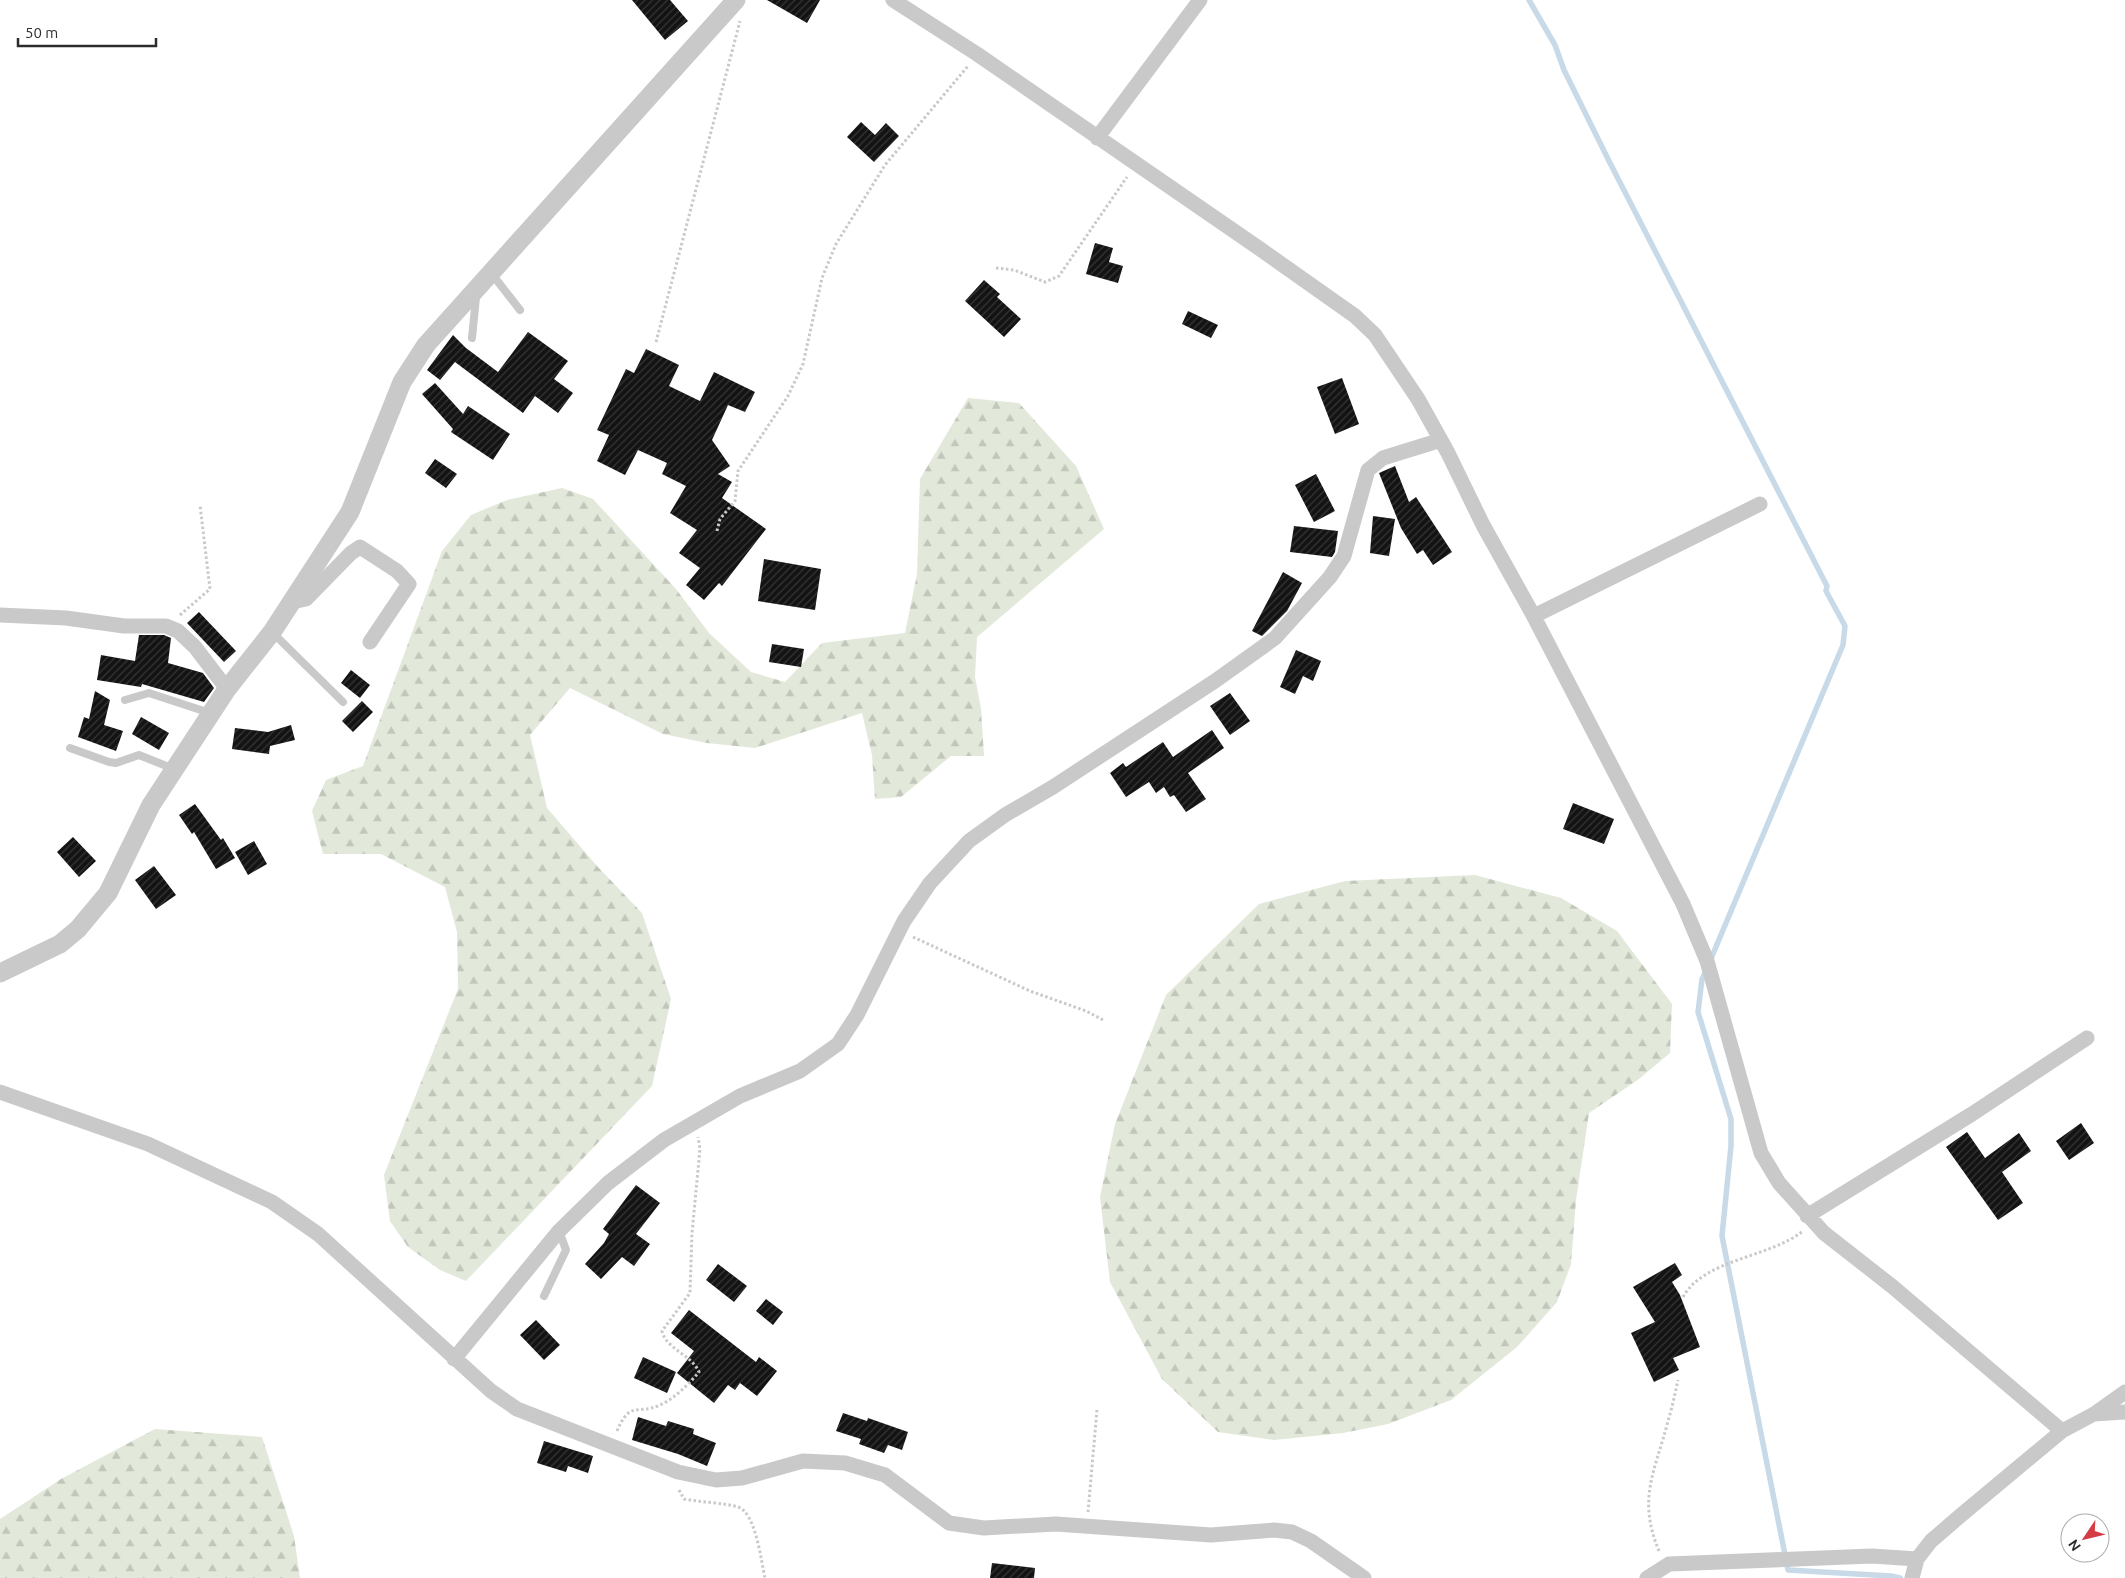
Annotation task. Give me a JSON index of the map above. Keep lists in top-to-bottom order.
{
  "scale_bar": "50 m",
  "north": "bottom left"
}
